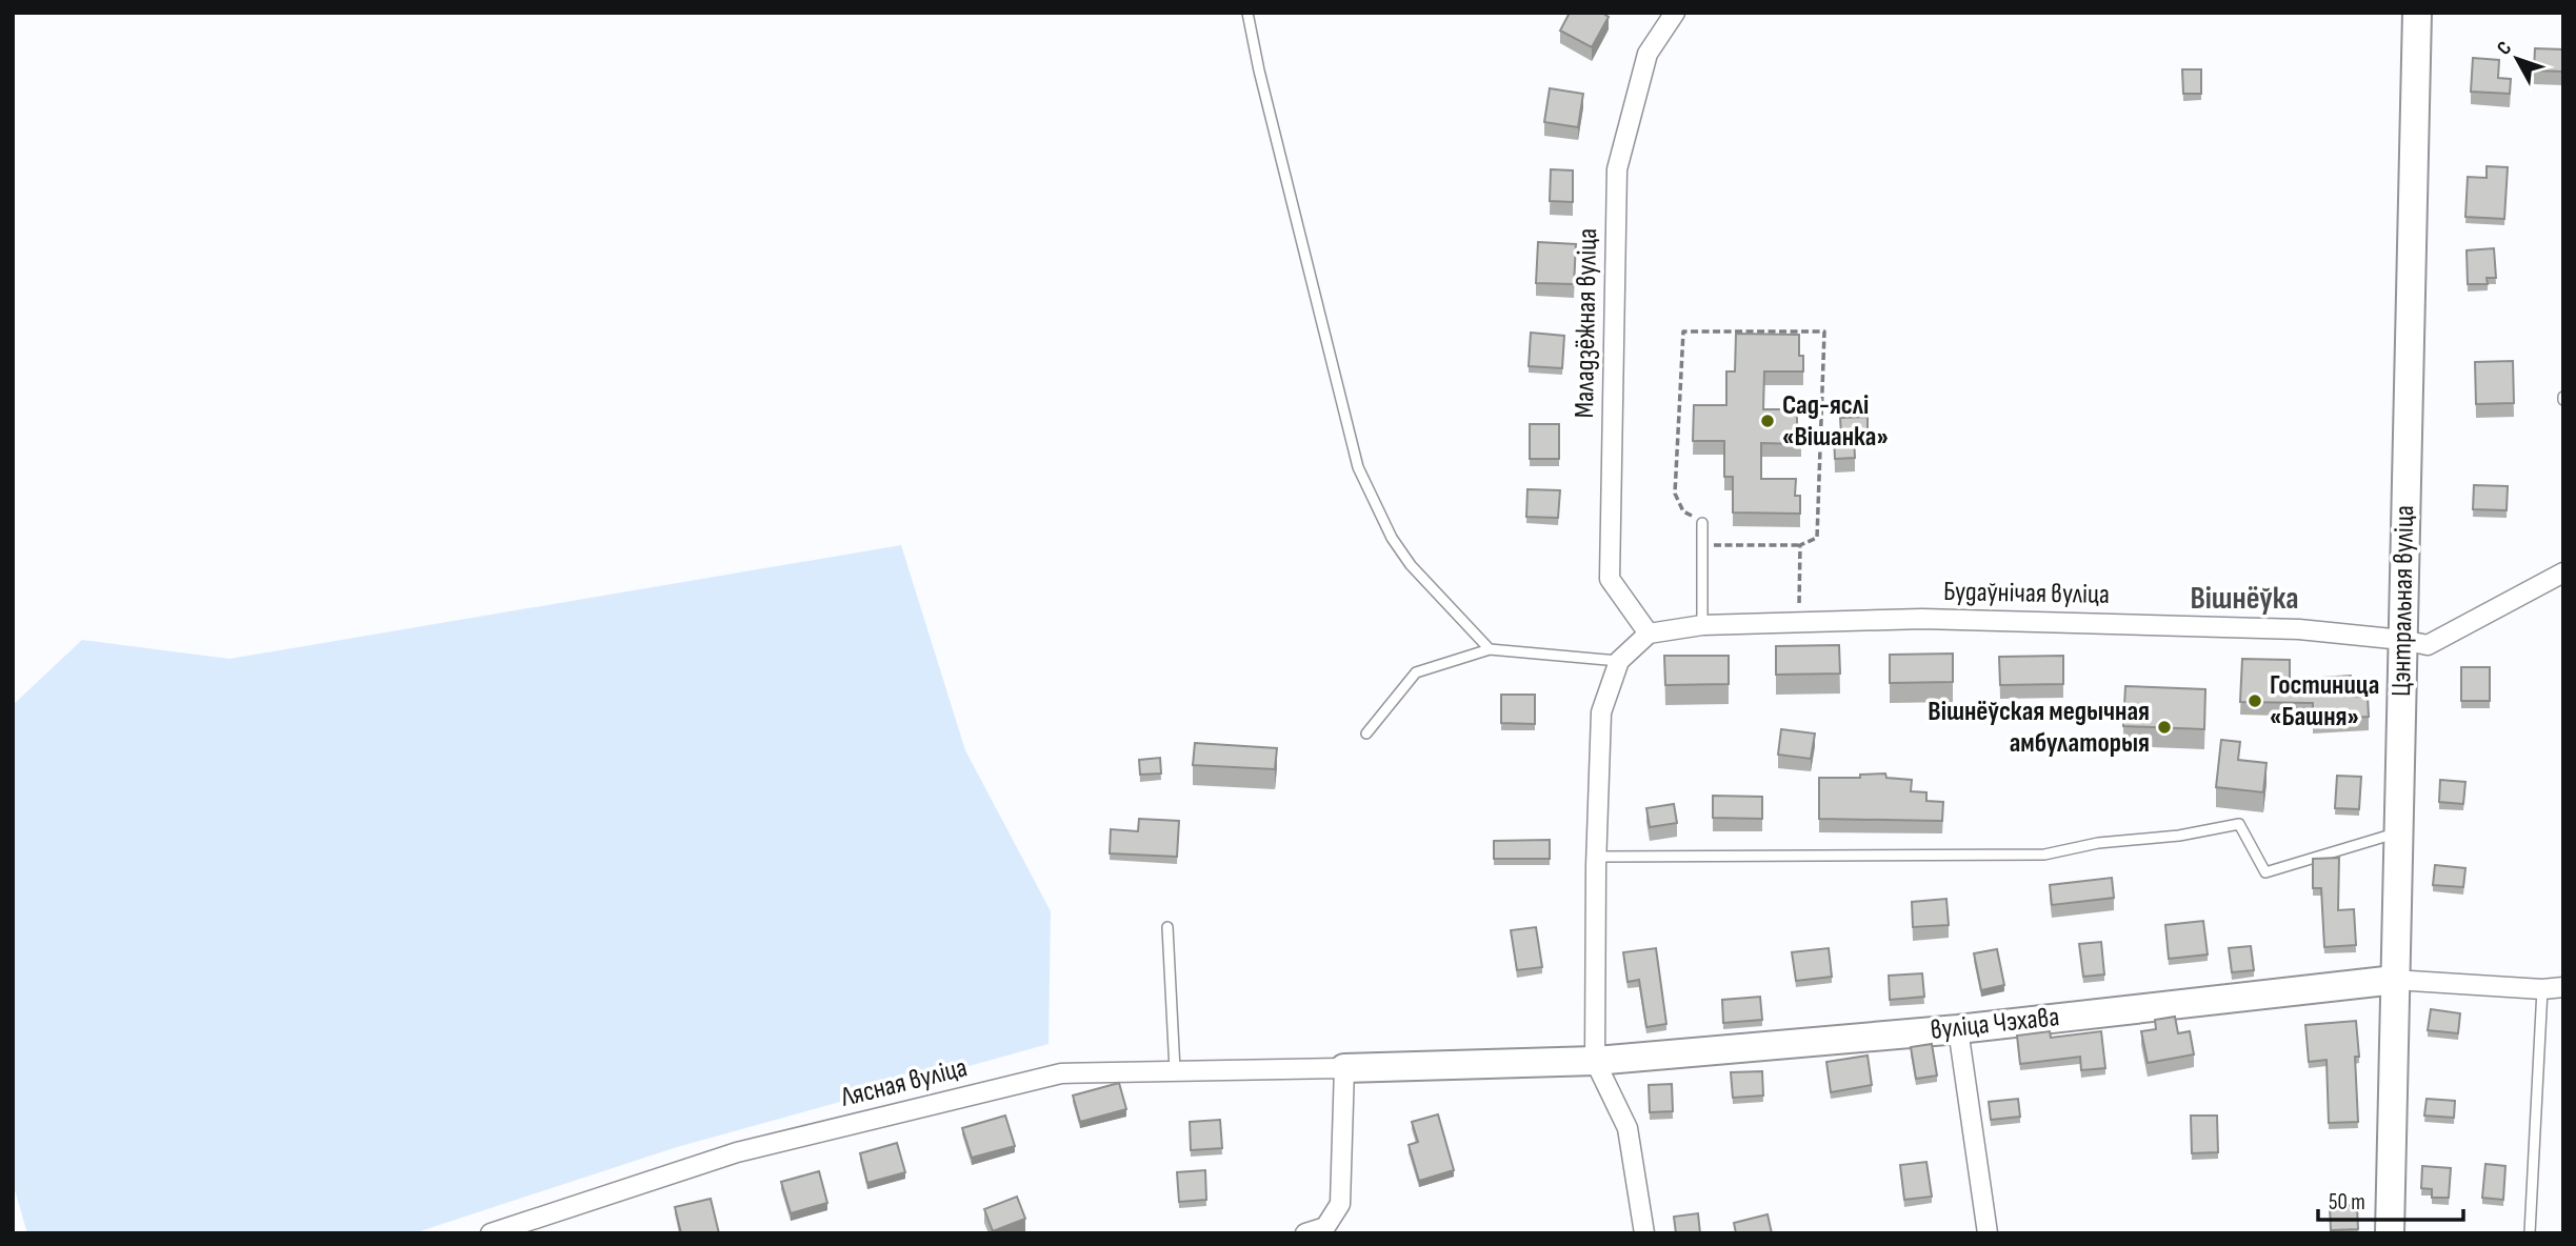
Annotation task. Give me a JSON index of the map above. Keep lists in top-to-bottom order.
{
  "streets": {
    "street": [
      "Маладзёжная вуліца",
      "Будаўнічая вуліца",
      "Цэнтральная вуліца",
      "вуліца Чэхава",
      "Лясная вуліца"
    ]
  },
  "crossings": [
    ["Маладзёжная вуліца", "Будаўнічая вуліца"],
    ["Будаўнічая вуліца", "Цэнтральная вуліца"],
    ["Цэнтральная вуліца", "вуліца Чэхава"],
    ["вуліца Чэхава", "Лясная вуліца"]
  ],
  "districts": ["Вішнёўка"],
  "places": ["Сад-яслі «Вішанка»", "Гостиница «Башня»", "Вішнёўская медычная амбулаторыя"],
  "scale_bar": "50 m",
  "north": "top left"
}
